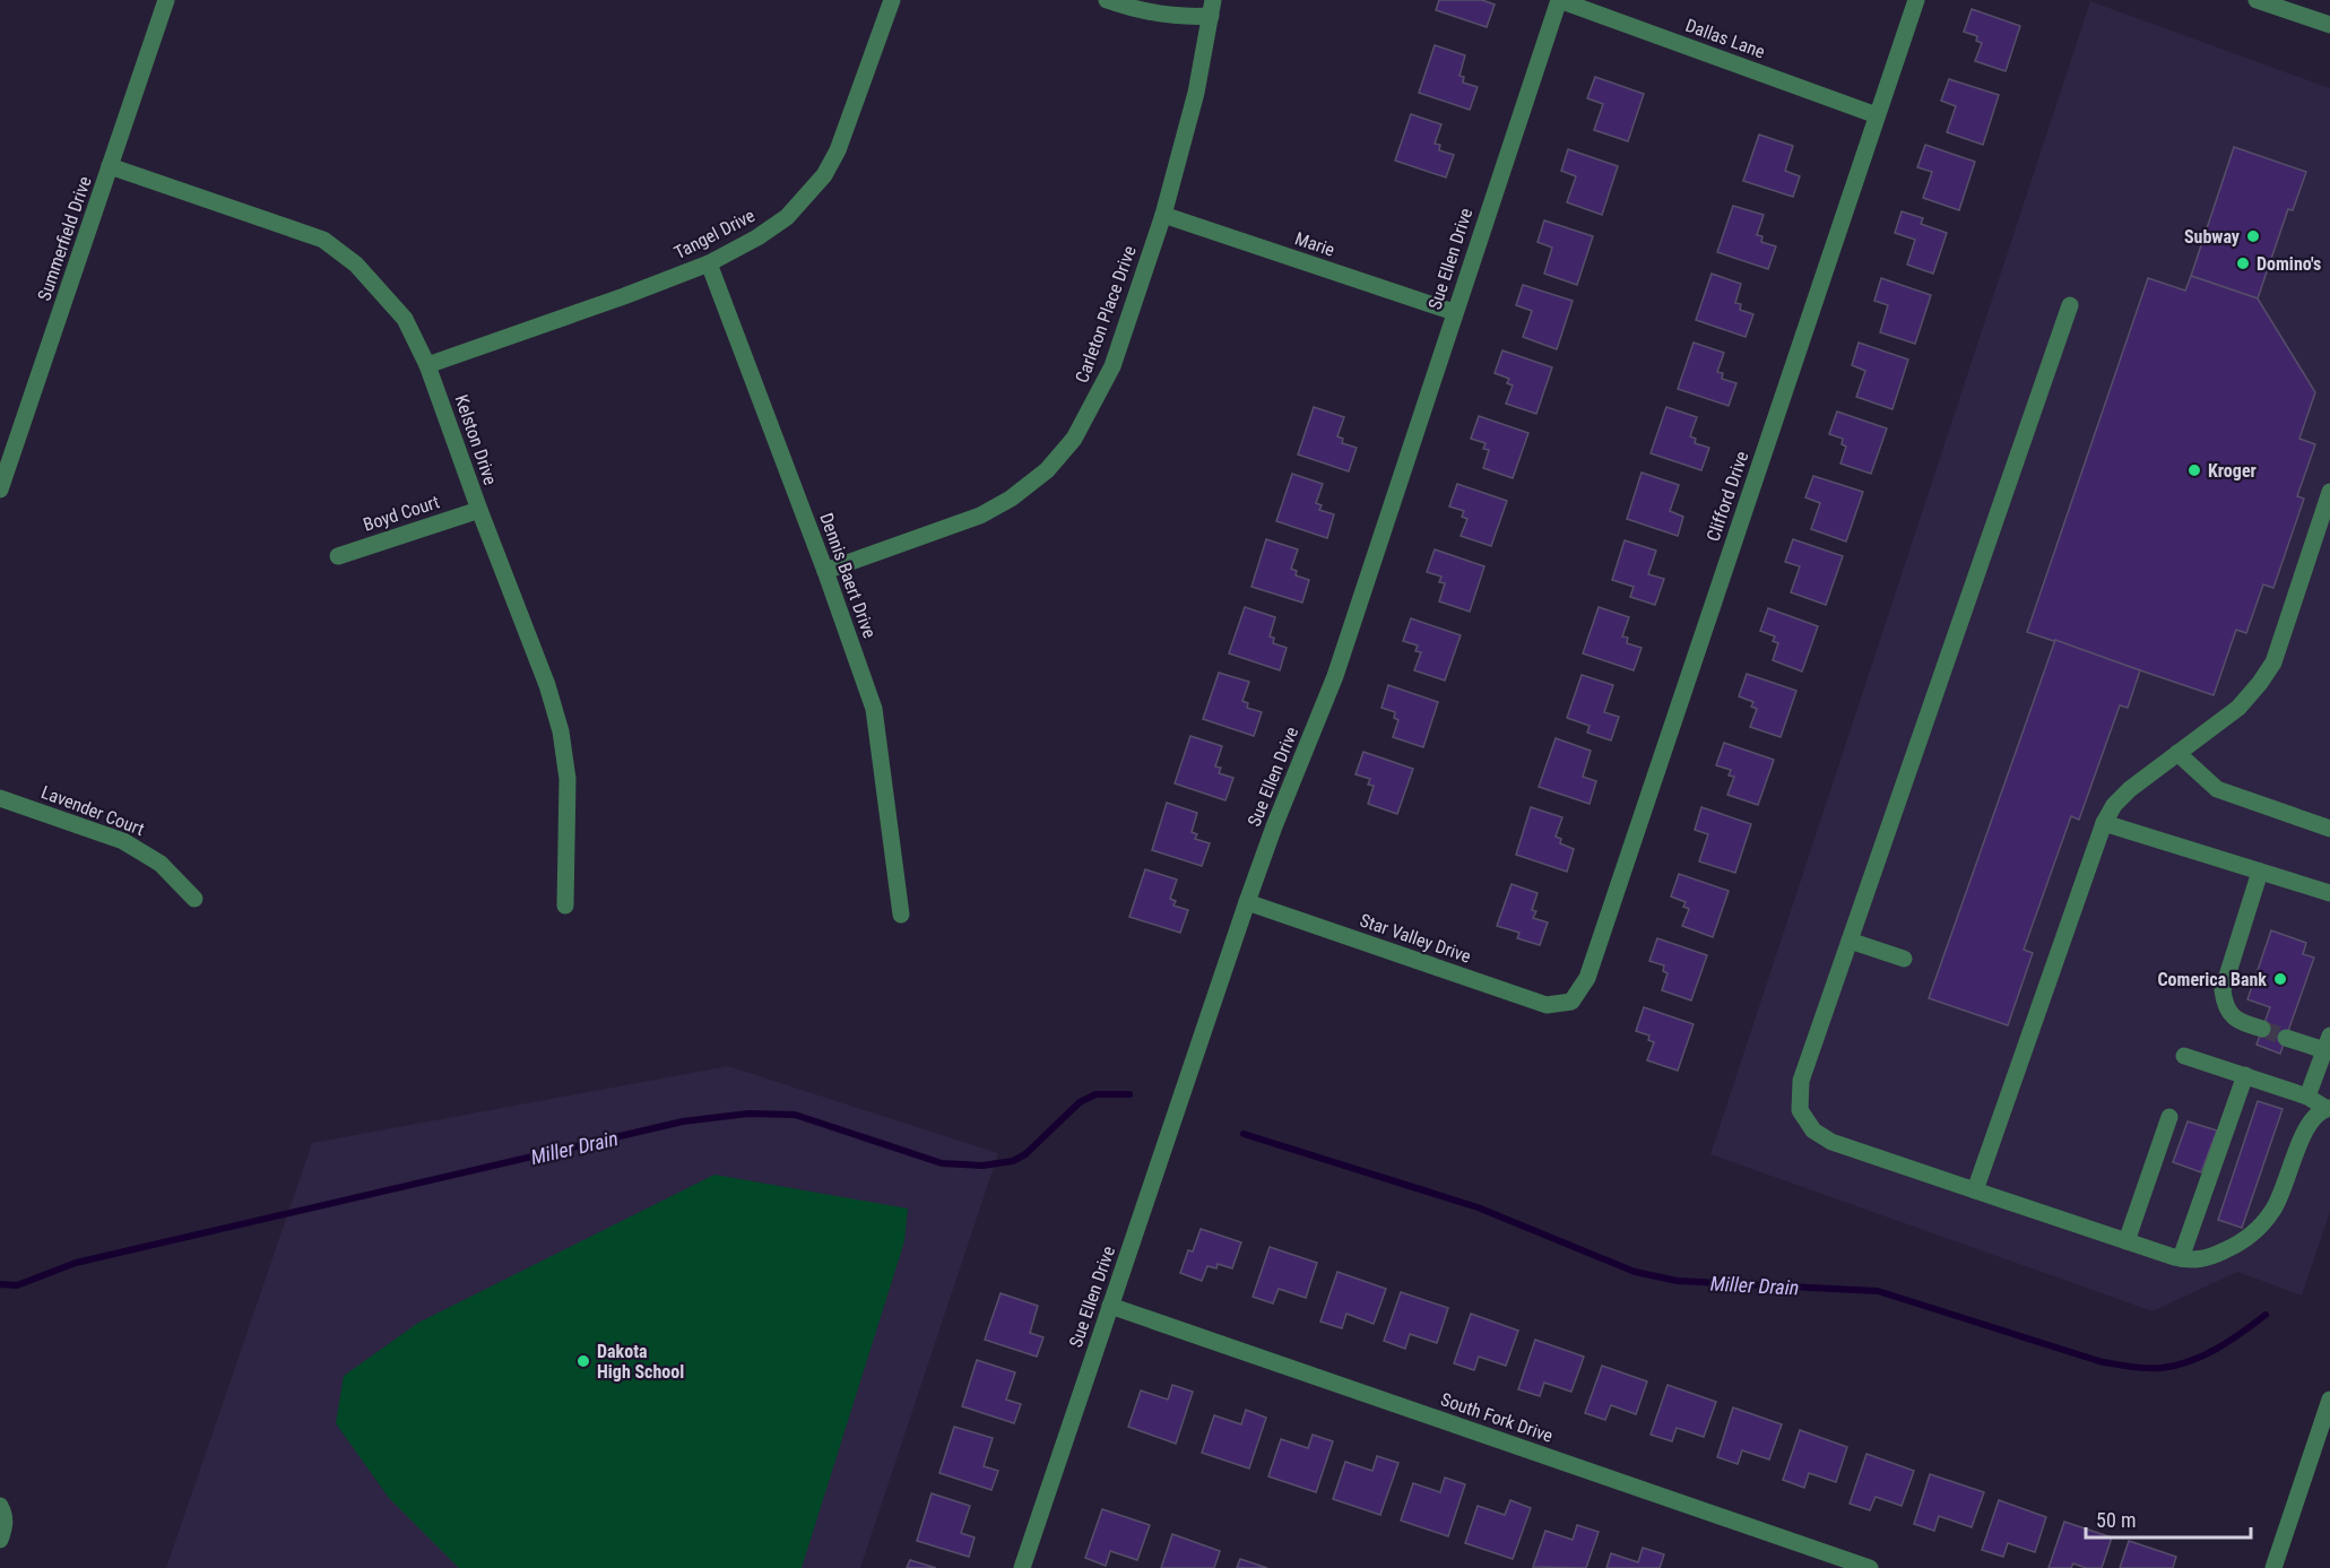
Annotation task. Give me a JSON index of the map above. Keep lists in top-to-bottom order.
{
  "streets": {
    "street": [
      "Dallas Lane",
      "Tangel Drive",
      "Summerfield Drive",
      "Marie",
      "Sue Ellen Drive",
      "Carleton Place Drive",
      "Kelston Drive",
      "Clifford Drive",
      "Boyd Court",
      "Dennis Baert Drive",
      "Lavender Court",
      "Star Valley Drive",
      "South Fork Drive"
    ]
  },
  "crossings": [
    ["Dallas Lane", "Sue Ellen Drive"],
    ["Dallas Lane", "Clifford Drive"],
    ["Tangel Drive", "Kelston Drive"],
    ["Tangel Drive", "Dennis Baert Drive"],
    ["Summerfield Drive", "Kelston Drive"],
    ["Marie", "Sue Ellen Drive"],
    ["Marie", "Carleton Place Drive"],
    ["Sue Ellen Drive", "Star Valley Drive"],
    ["Sue Ellen Drive", "South Fork Drive"],
    ["Carleton Place Drive", "Dennis Baert Drive"],
    ["Kelston Drive", "Boyd Court"],
    ["Clifford Drive", "Star Valley Drive"]
  ],
  "water": ["Miller Drain"],
  "places": [
    "Subway",
    "Domino's",
    "Kroger",
    "Comerica Bank",
    "Dakota High School"
  ],
  "scale_bar": "50 m"
}
